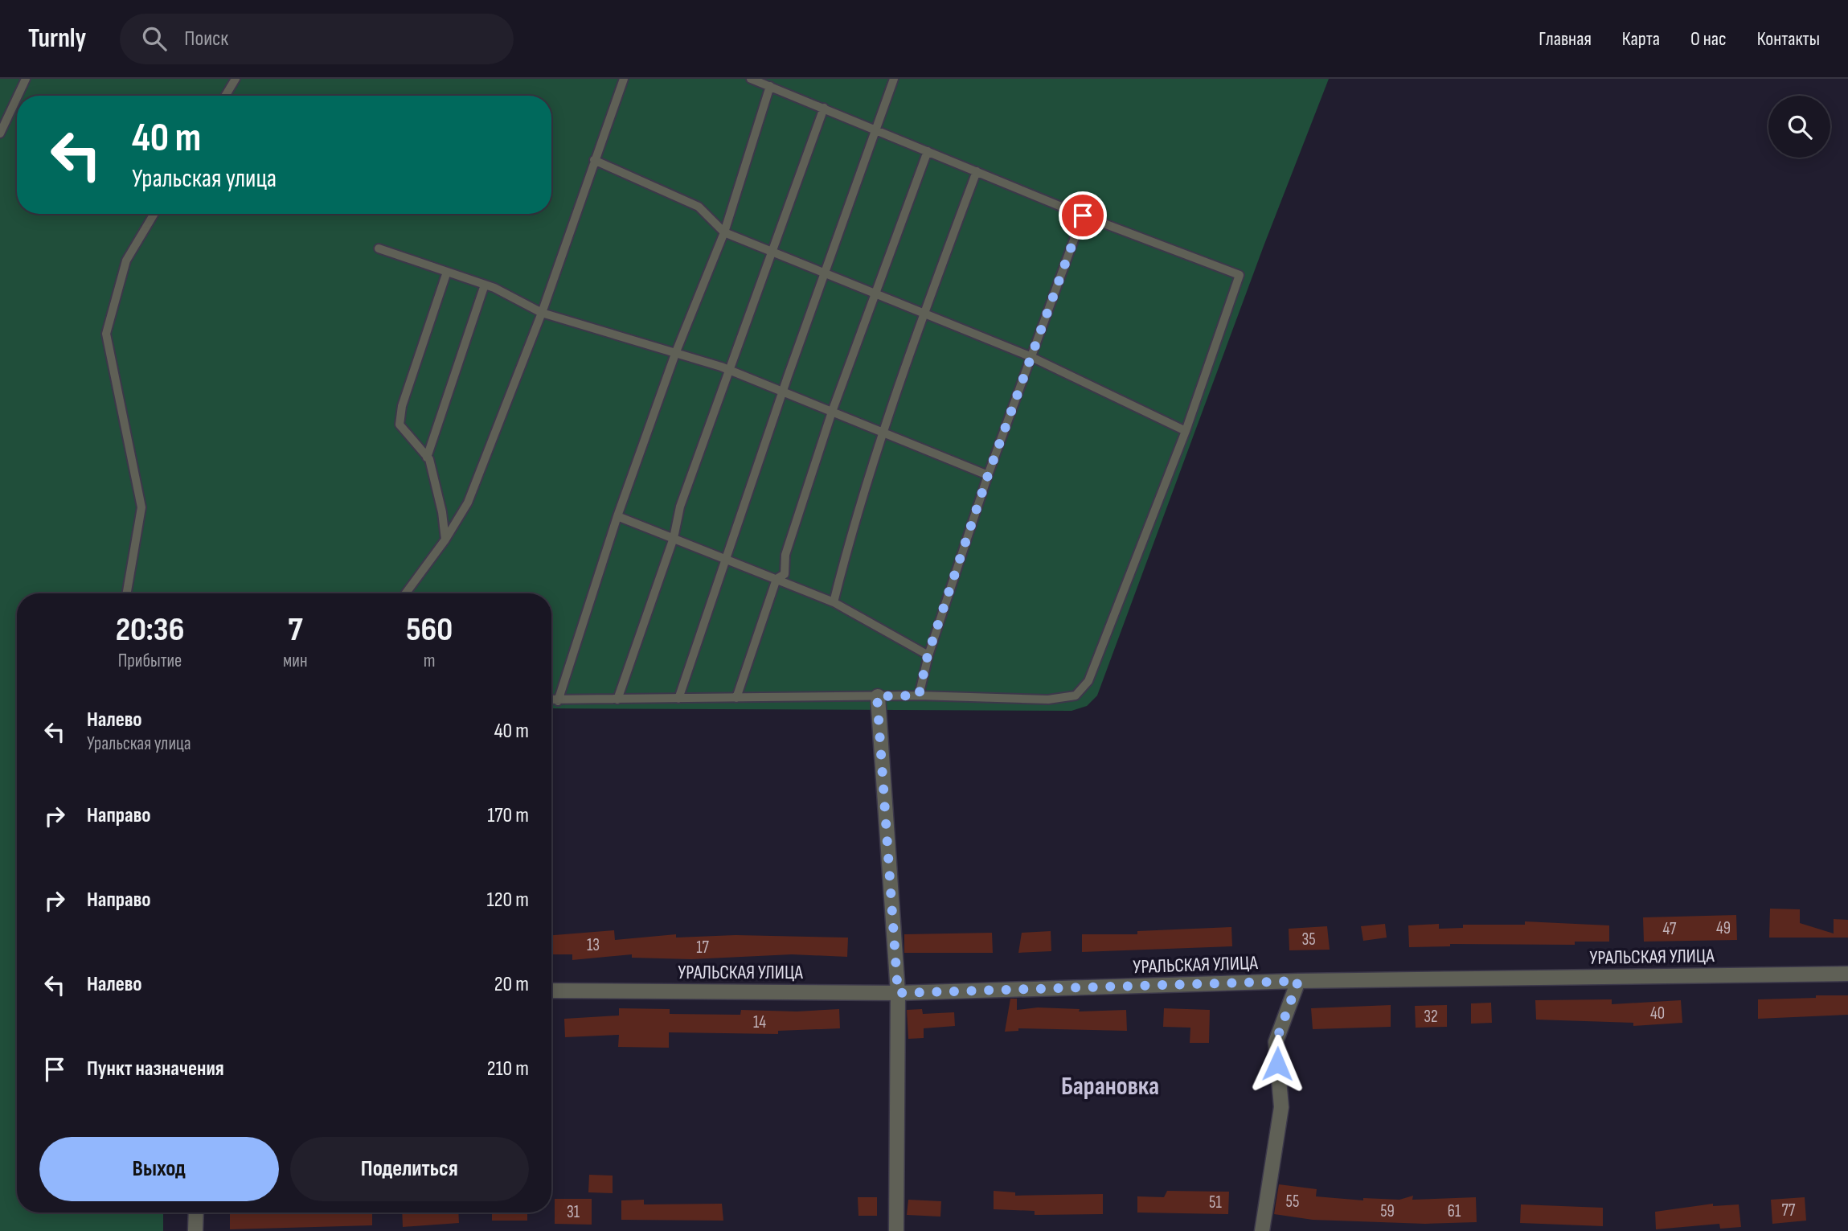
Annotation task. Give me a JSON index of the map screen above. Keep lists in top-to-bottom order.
{
  "streets": {
    "street": ["УРАЛЬСКАЯ УЛИЦА"]
  },
  "districts": ["Барановка"],
  "house_numbers": [
    "49",
    "47",
    "35",
    "13",
    "17",
    "40",
    "32",
    "14",
    "55",
    "51",
    "77",
    "59",
    "61",
    "31"
  ],
  "page": {
    "header": "Turnly",
    "search": "Поиск",
    "nav": [
      "Главная",
      "Карта",
      "О нас",
      "Контакты"
    ],
    "turn": ["40 m", "Уральская улица"],
    "eta": [
      "20:36",
      "Прибытие",
      "7",
      "мин",
      "560",
      "m"
    ],
    "list": [
      {
        "name": "Налево",
        "note": "Уральская улица",
        "value": "40 m"
      },
      {
        "name": "Направо",
        "value": "170 m"
      },
      {
        "name": "Направо",
        "value": "120 m"
      },
      {
        "name": "Налево",
        "value": "20 m"
      },
      {
        "name": "Пункт назначения",
        "value": "210 m"
      }
    ],
    "buttons": ["Выход", "Поделиться"]
  }
}
